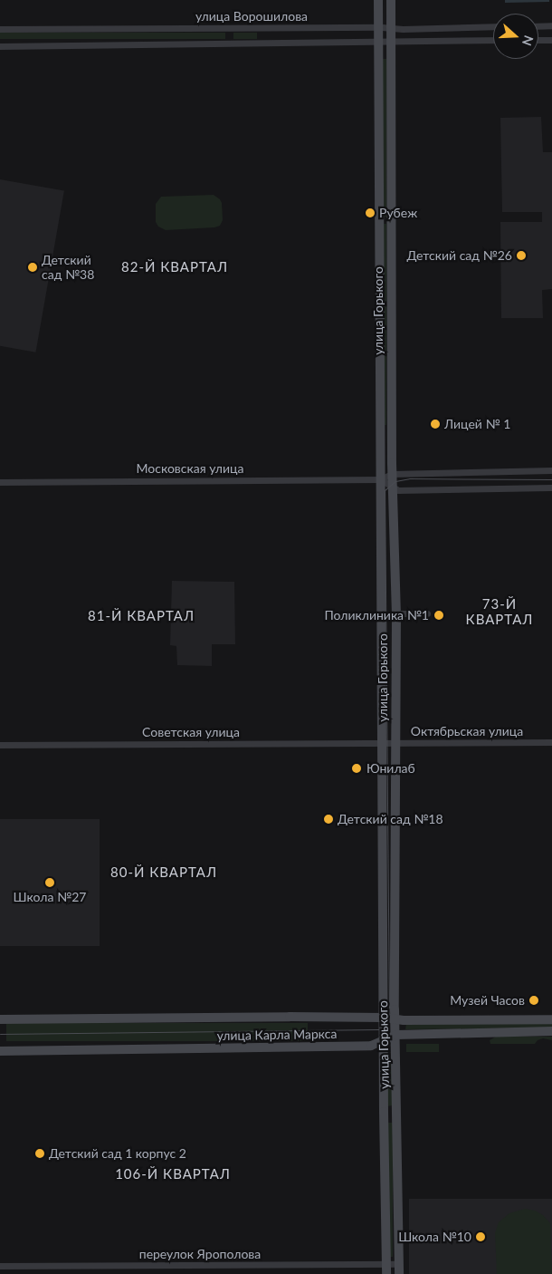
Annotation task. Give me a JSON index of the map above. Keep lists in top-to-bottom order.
{
  "streets": {
    "main road": ["улица Горького", "улица Карла Маркса"],
    "street": [
      "улица Ворошилова",
      "Московская улица",
      "Октябрьская улица",
      "Советская улица",
      "переулок Ярополова"
    ]
  },
  "crossings": [
    ["улица Ворошилова", "улица Горького"],
    ["улица Горького", "Московская улица"],
    ["улица Горького", "Октябрьская улица"],
    ["улица Горького", "Советская улица"],
    ["улица Горького", "улица Карла Маркса"],
    ["улица Горького", "переулок Ярополова"],
    ["Октябрьская улица", "Советская улица"]
  ],
  "districts": [
    "82-Й КВАРТАЛ",
    "73-Й КВАРТАЛ",
    "81-Й КВАРТАЛ",
    "80-Й КВАРТАЛ",
    "106-Й КВАРТАЛ"
  ],
  "places": [
    "Рубеж",
    "Детский сад №26",
    "Детский сад №38",
    "Лицей № 1",
    "Поликлиника №1",
    "Юнилаб",
    "Детский сад №18",
    "Школа №27",
    "Музей Часов",
    "Детский сад 1 корпус 2",
    "Школа №10"
  ],
  "north": "right"
}
